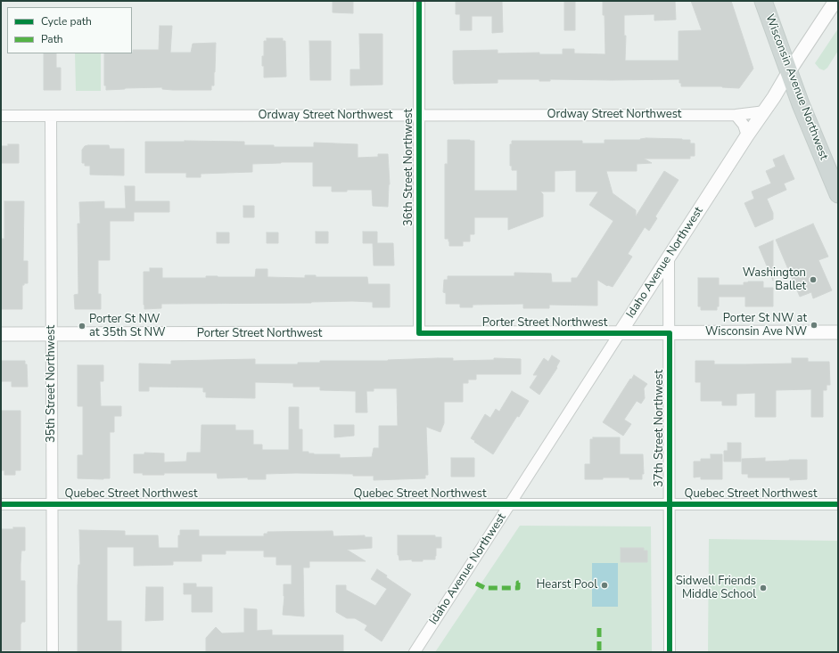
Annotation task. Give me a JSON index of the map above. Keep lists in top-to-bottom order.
{
  "streets": {
    "main road": ["Wisconsin Avenue Northwest"],
    "street": [
      "Ordway Street Northwest",
      "36th Street Northwest",
      "Idaho Avenue Northwest",
      "Porter Street Northwest",
      "35th Street Northwest",
      "37th Street Northwest",
      "Quebec Street Northwest"
    ]
  },
  "crossings": [
    ["Wisconsin Avenue Northwest", "Idaho Avenue Northwest"],
    ["Ordway Street Northwest", "36th Street Northwest"],
    ["Ordway Street Northwest", "Idaho Avenue Northwest"],
    ["Ordway Street Northwest", "35th Street Northwest"],
    ["36th Street Northwest", "Porter Street Northwest"],
    ["Idaho Avenue Northwest", "Porter Street Northwest"],
    ["Idaho Avenue Northwest", "37th Street Northwest"],
    ["Idaho Avenue Northwest", "Quebec Street Northwest"],
    ["Porter Street Northwest", "35th Street Northwest"],
    ["Porter Street Northwest", "37th Street Northwest"],
    ["35th Street Northwest", "Quebec Street Northwest"],
    ["37th Street Northwest", "Quebec Street Northwest"]
  ],
  "places": [
    "Washington Ballet",
    "Porter St NW at Wisconsin Ave NW",
    "Porter St NW at 35th St NW",
    "Hearst Pool",
    "Sidwell Friends Middle School"
  ],
  "legend": ["Cycle path", "Path"]
}
